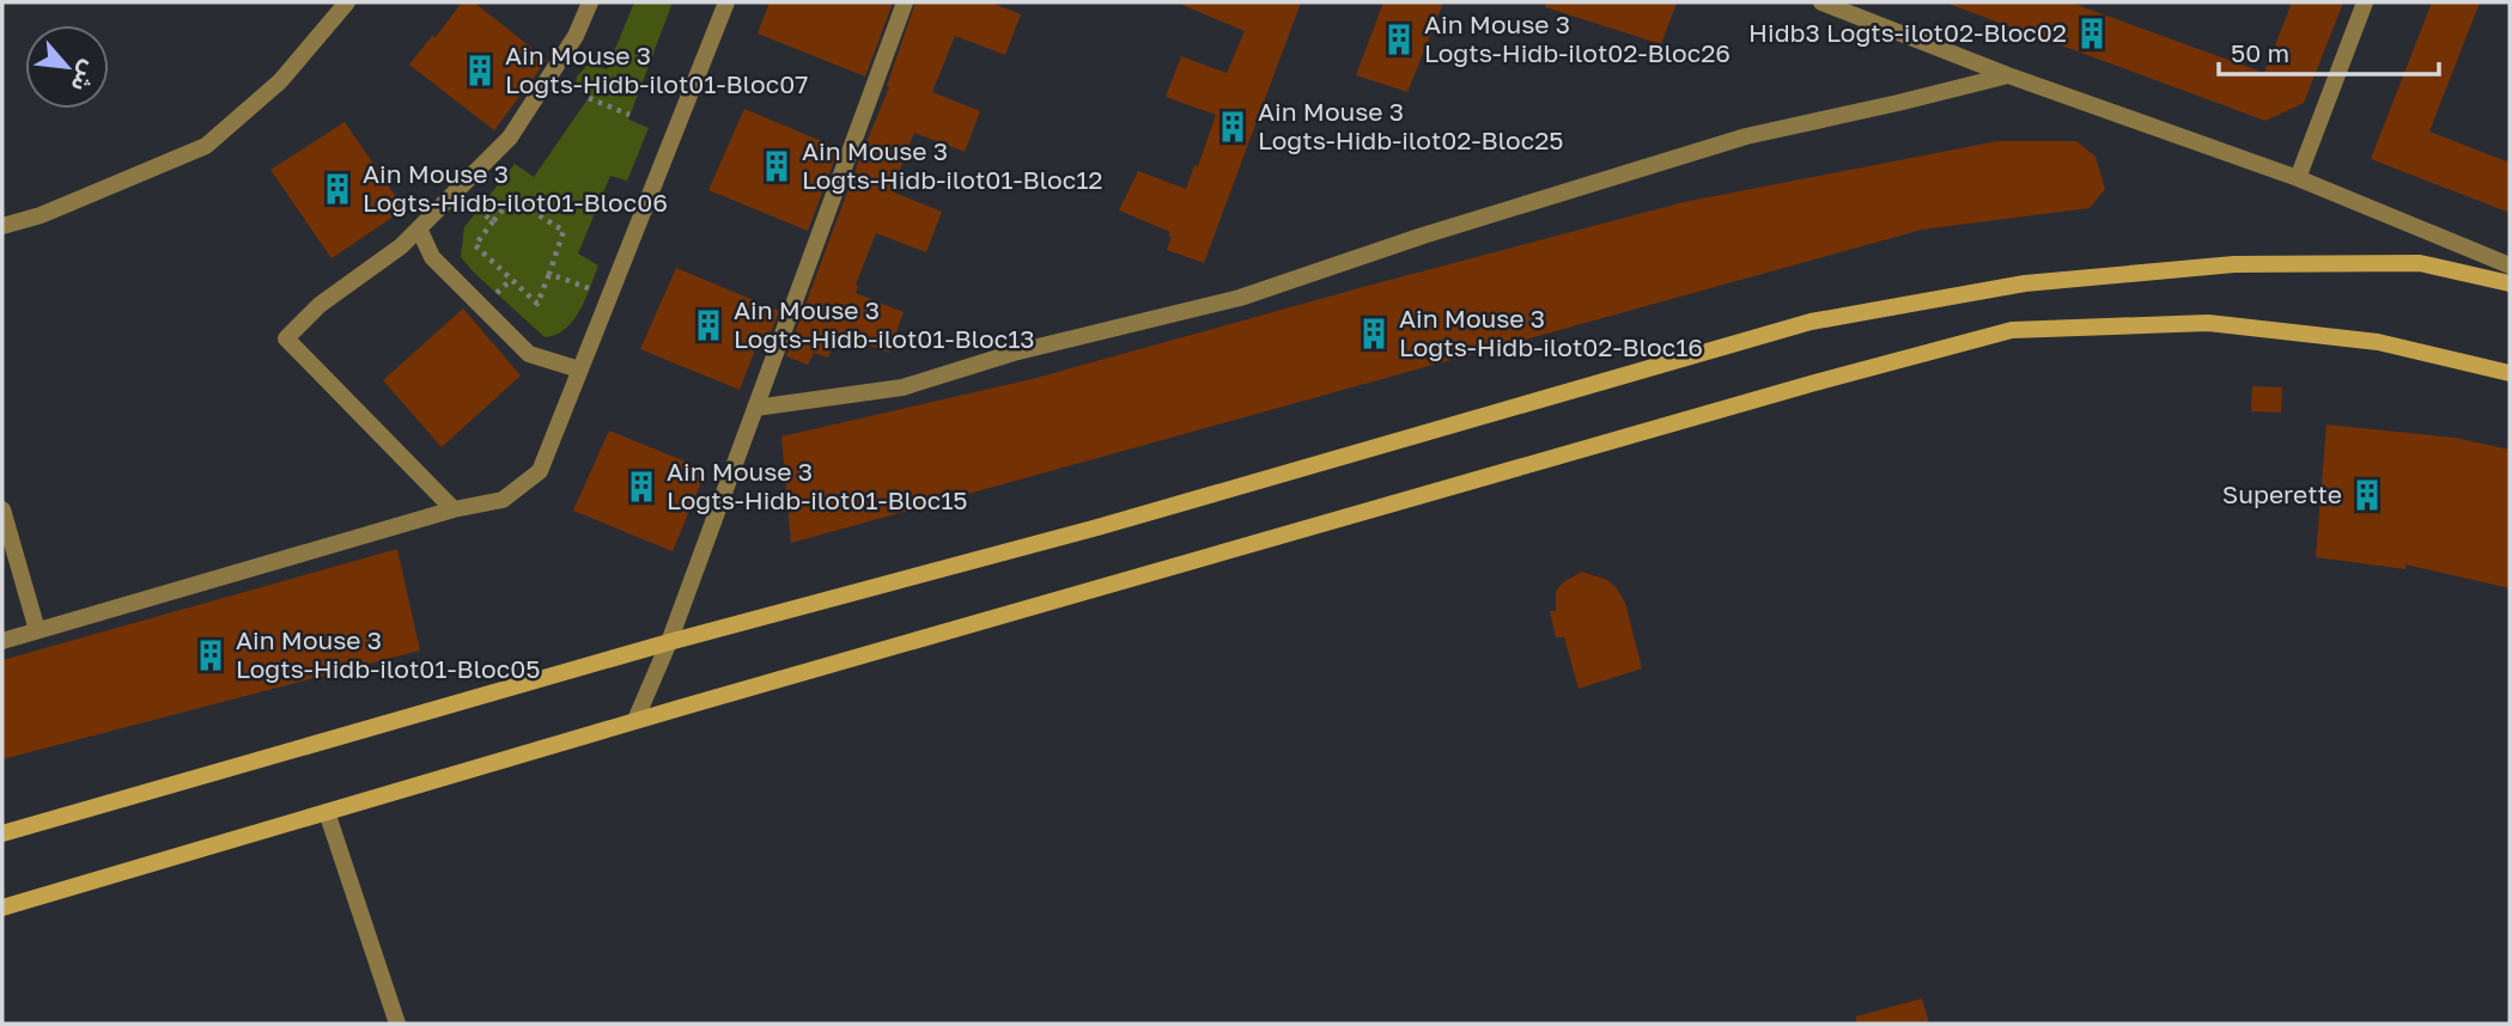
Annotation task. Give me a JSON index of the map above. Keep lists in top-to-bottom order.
{
  "places": {
    "building": [
      "Hidb3 Logts-ilot02-Bloc02",
      "Ain Mouse 3 Logts-Hidb-ilot02-Bloc26",
      "Ain Mouse 3 Logts-Hidb-ilot01-Bloc07",
      "Ain Mouse 3 Logts-Hidb-ilot02-Bloc25",
      "Ain Mouse 3 Logts-Hidb-ilot01-Bloc12",
      "Ain Mouse 3 Logts-Hidb-ilot01-Bloc06",
      "Ain Mouse 3 Logts-Hidb-ilot01-Bloc13",
      "Ain Mouse 3 Logts-Hidb-ilot02-Bloc16",
      "Ain Mouse 3 Logts-Hidb-ilot01-Bloc15",
      "Superette",
      "Ain Mouse 3 Logts-Hidb-ilot01-Bloc05"
    ]
  },
  "scale_bar": "50 m",
  "north": "bottom right"
}
